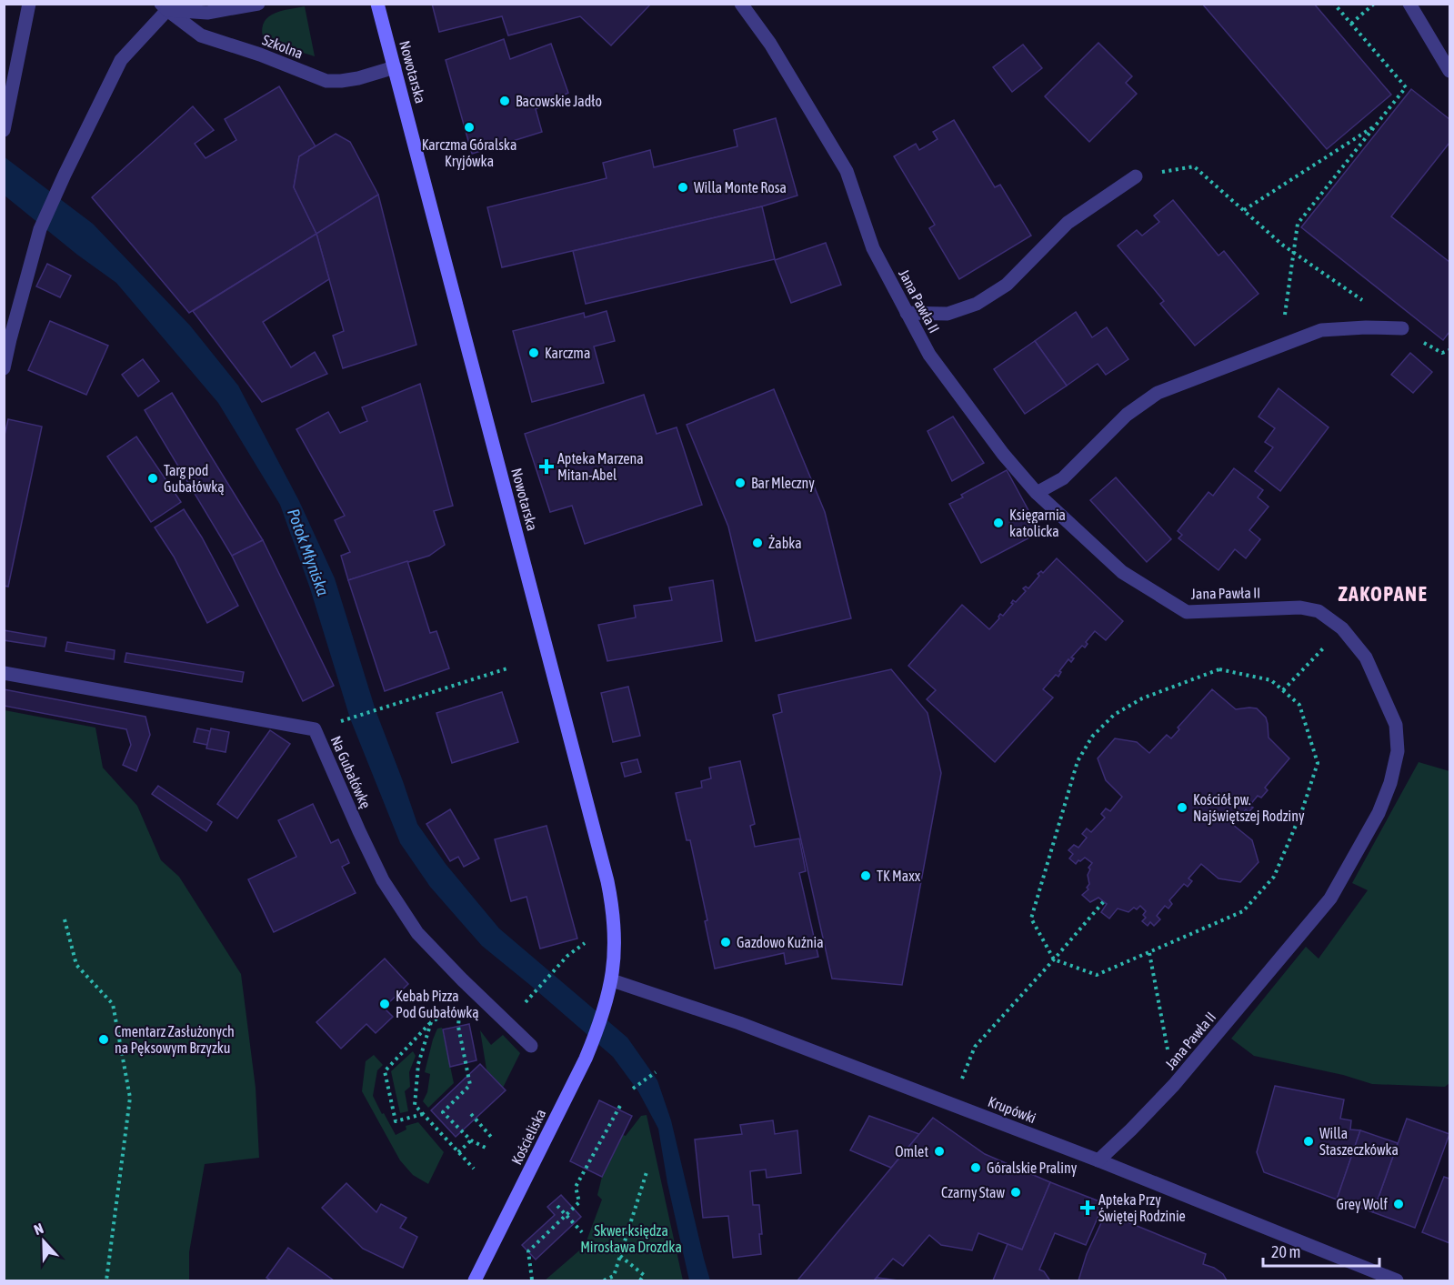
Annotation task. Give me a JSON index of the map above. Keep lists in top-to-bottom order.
{
  "streets": {
    "main road": ["Nowotarska", "Kościeliska"],
    "street": [
      "Szkolna",
      "Jana Pawła II",
      "Na Gubałówkę",
      "Krupówki"
    ]
  },
  "crossings": [
    ["Szkolna", "Nowotarska"],
    ["Nowotarska", "Krupówki"],
    ["Nowotarska", "Kościeliska"],
    ["Jana Pawła II", "Krupówki"]
  ],
  "districts": ["ZAKOPANE"],
  "water": ["Potok Młyniska"],
  "parks": ["Skwer księdza Mirosława Drozdka"],
  "places": {
    "other": [
      "Bacowskie Jadło",
      "Karczma Góralska Kryjówka",
      "Willa Monte Rosa",
      "Karczma",
      "Targ pod Gubałówką",
      "Bar Mleczny",
      "Księgarnia katolicka",
      "Żabka",
      "Kościół pw. Najświętszej Rodziny",
      "TK Maxx",
      "Gazdowo Kuźnia",
      "Kebab Pizza Pod Gubałówką",
      "Cmentarz Zasłużonych na Pęksowym Brzyzku",
      "Willa Staszeczkówka",
      "Omlet",
      "Góralskie Praliny",
      "Czarny Staw",
      "Grey Wolf"
    ],
    "health": ["Apteka Marzena Mitan-Abel", "Apteka Przy Świętej Rodzinie"]
  },
  "scale_bar": "20 m",
  "north": "top"
}
